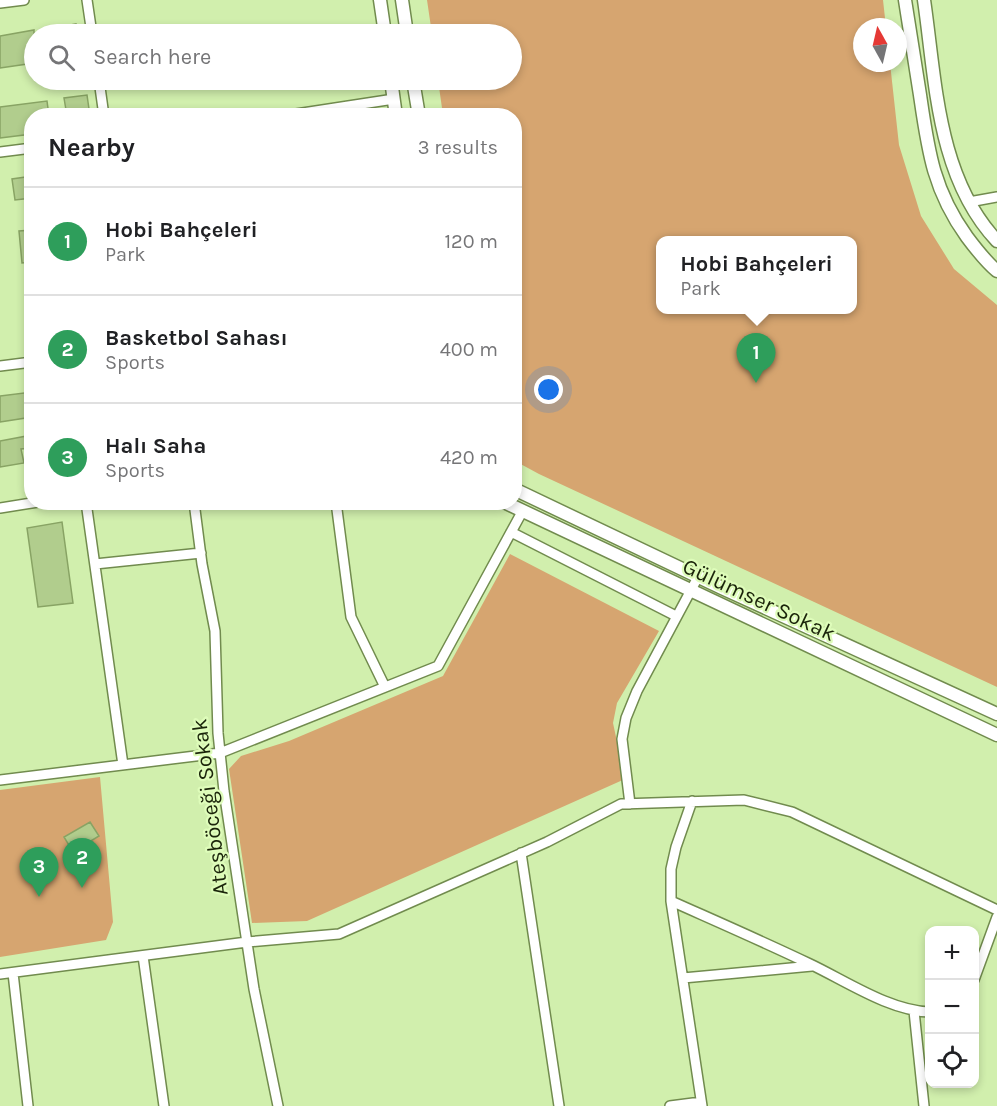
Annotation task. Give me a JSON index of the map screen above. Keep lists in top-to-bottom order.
{
  "streets": {
    "street": ["Gülümser Sokak", "Ateşböceği Sokak"]
  },
  "north": "top",
  "page": {
    "search": "Search here",
    "heading": ["Nearby", "3 results"],
    "list": [
      {
        "mark": "1",
        "name": "Hobi Bahçeleri",
        "note": "Park",
        "value": "120 m"
      },
      {
        "mark": "2",
        "name": "Basketbol Sahası",
        "note": "Sports",
        "value": "400 m"
      },
      {
        "mark": "3",
        "name": "Halı Saha",
        "note": "Sports",
        "value": "420 m"
      }
    ],
    "popup": ["Hobi Bahçeleri", "Park"],
    "pins": ["1", "2", "3"],
    "map_buttons": ["+", "−"]
  }
}
